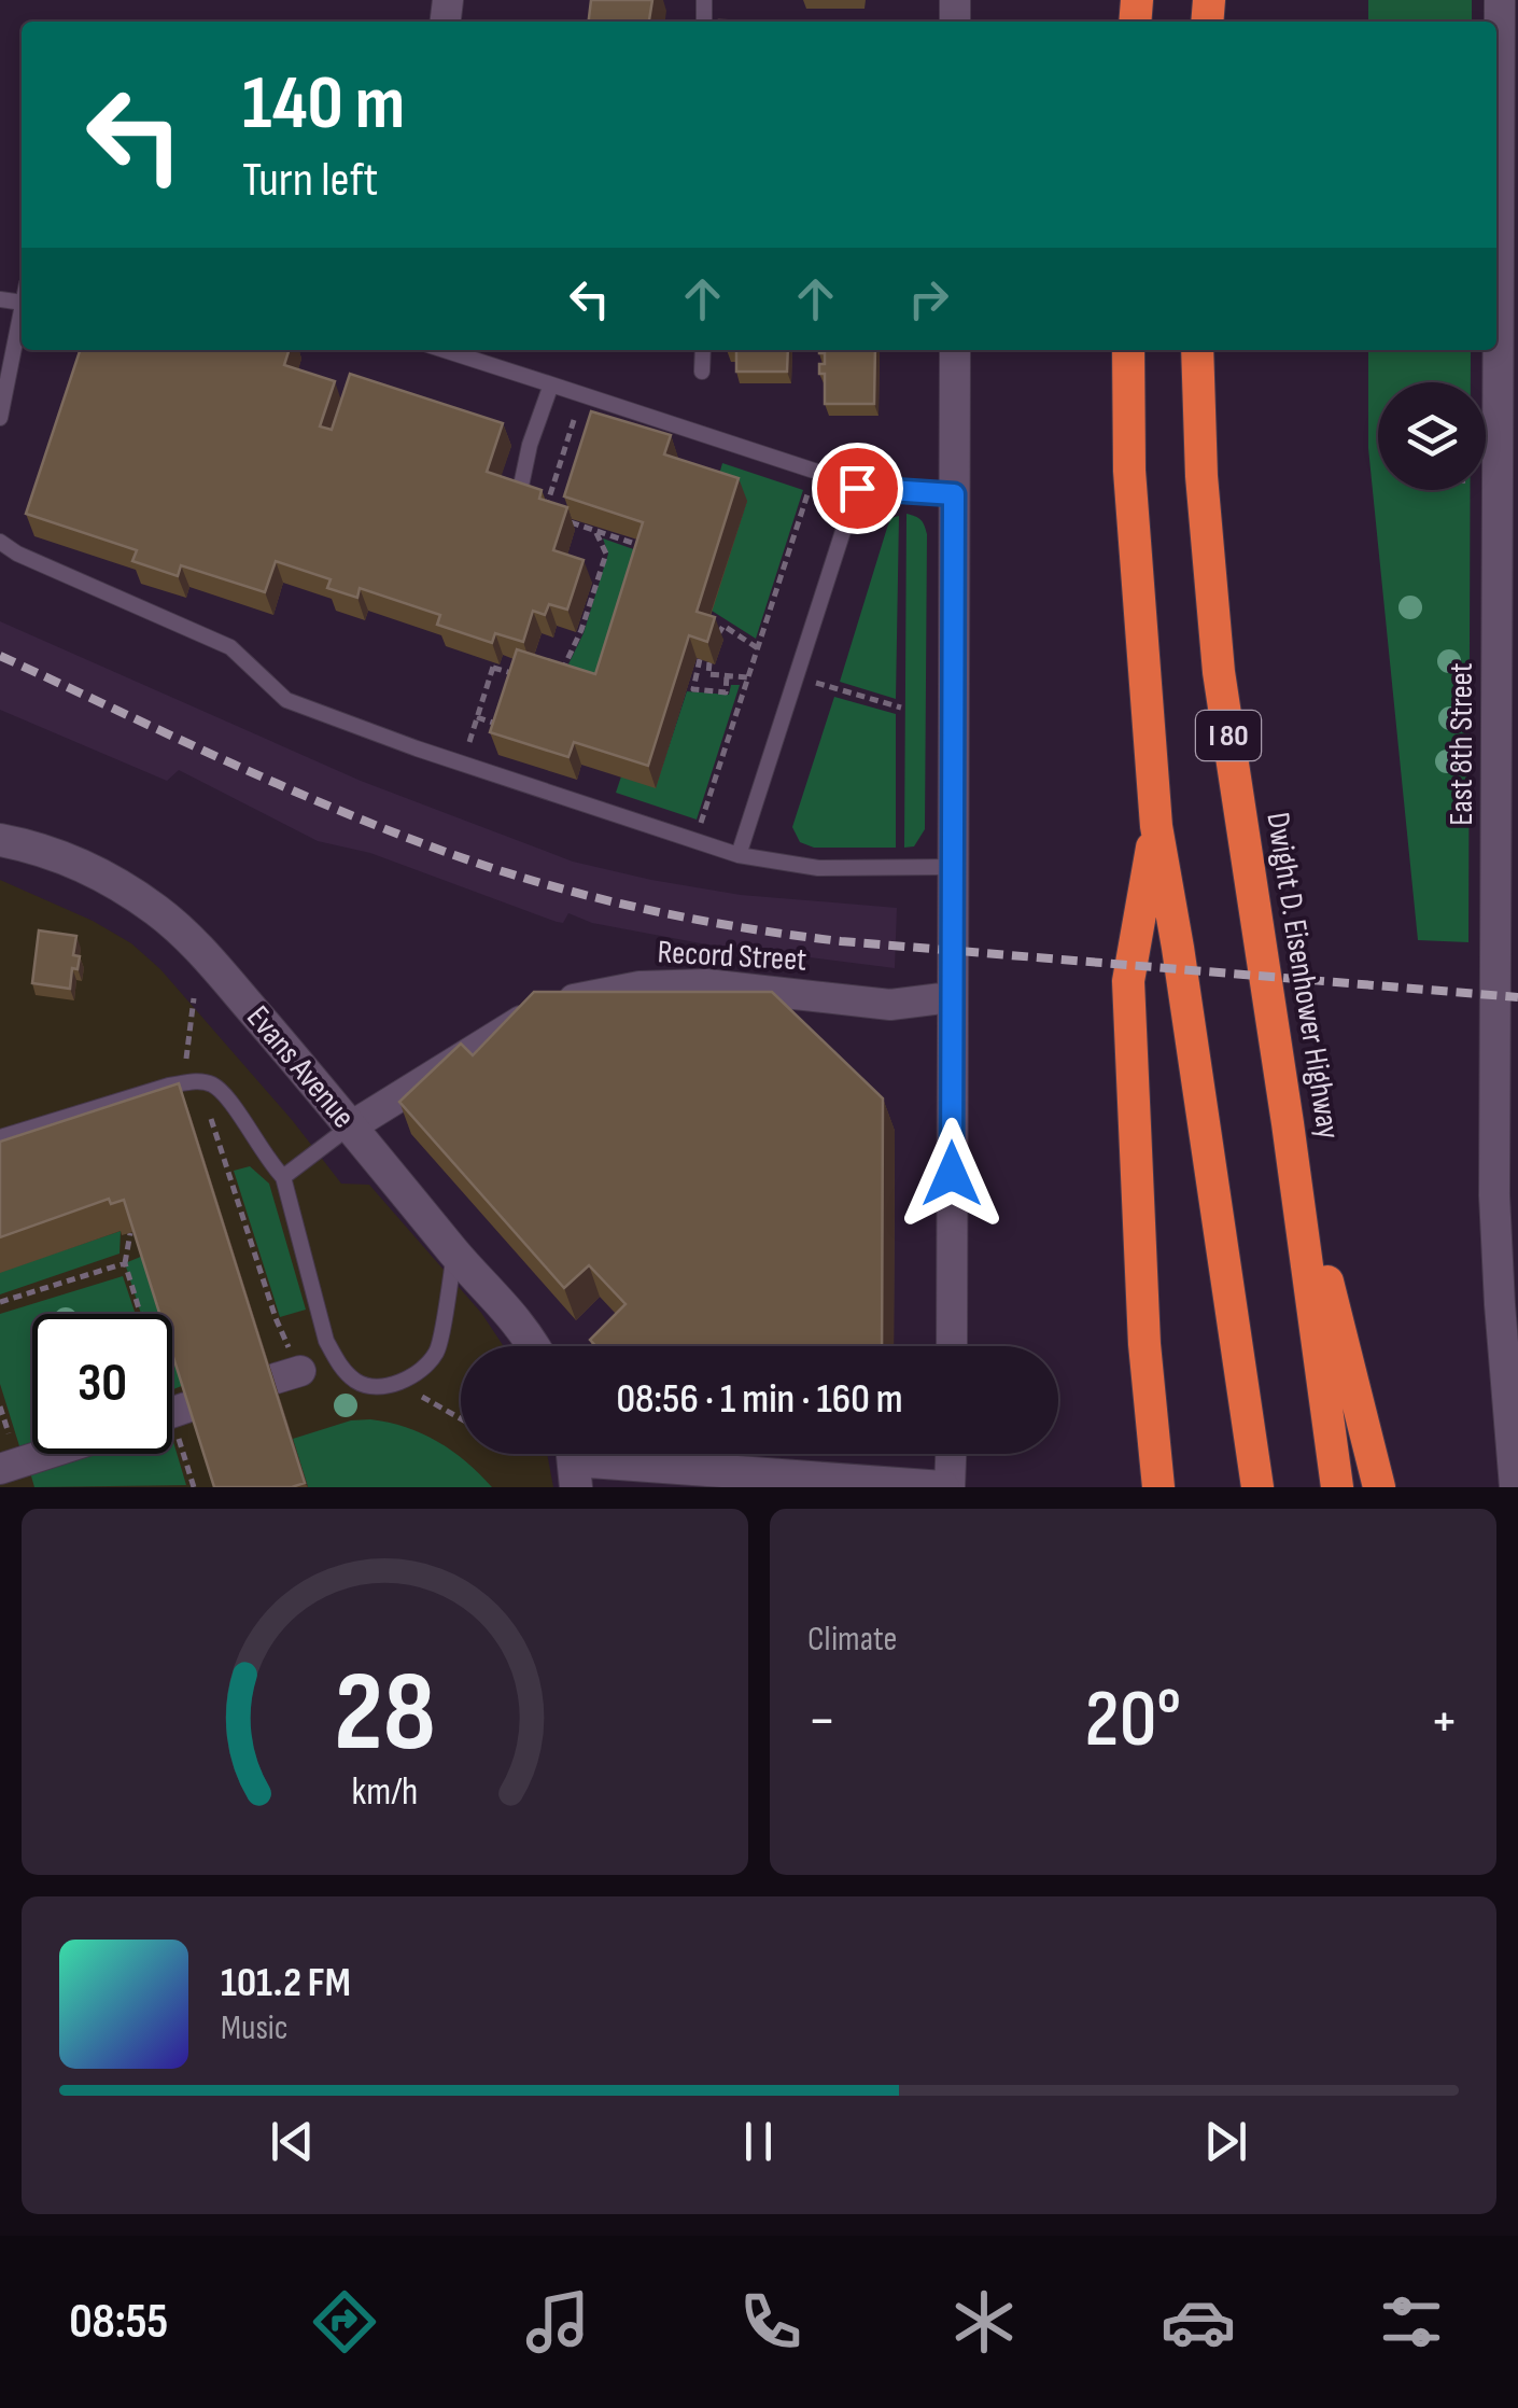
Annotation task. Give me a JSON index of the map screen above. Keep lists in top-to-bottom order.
{
  "streets": {
    "highway": ["I 80", "Dwight D. Eisenhower Highway"],
    "street": ["East 8th Street", "Record Street", "Evans Avenue"]
  },
  "crossings": [
    ["Record Street", "Evans Avenue"]
  ],
  "page": {
    "turn": ["140 m", "Turn left"],
    "limit": "30",
    "trip": "08:56 · 1 min · 160 m",
    "tile": "Climate",
    "heat": ["−", "20°", "+"],
    "song": ["101.2 FM", "Music"],
    "tabs": "08:55",
    "gauge": ["28", "km/h"]
  }
}
